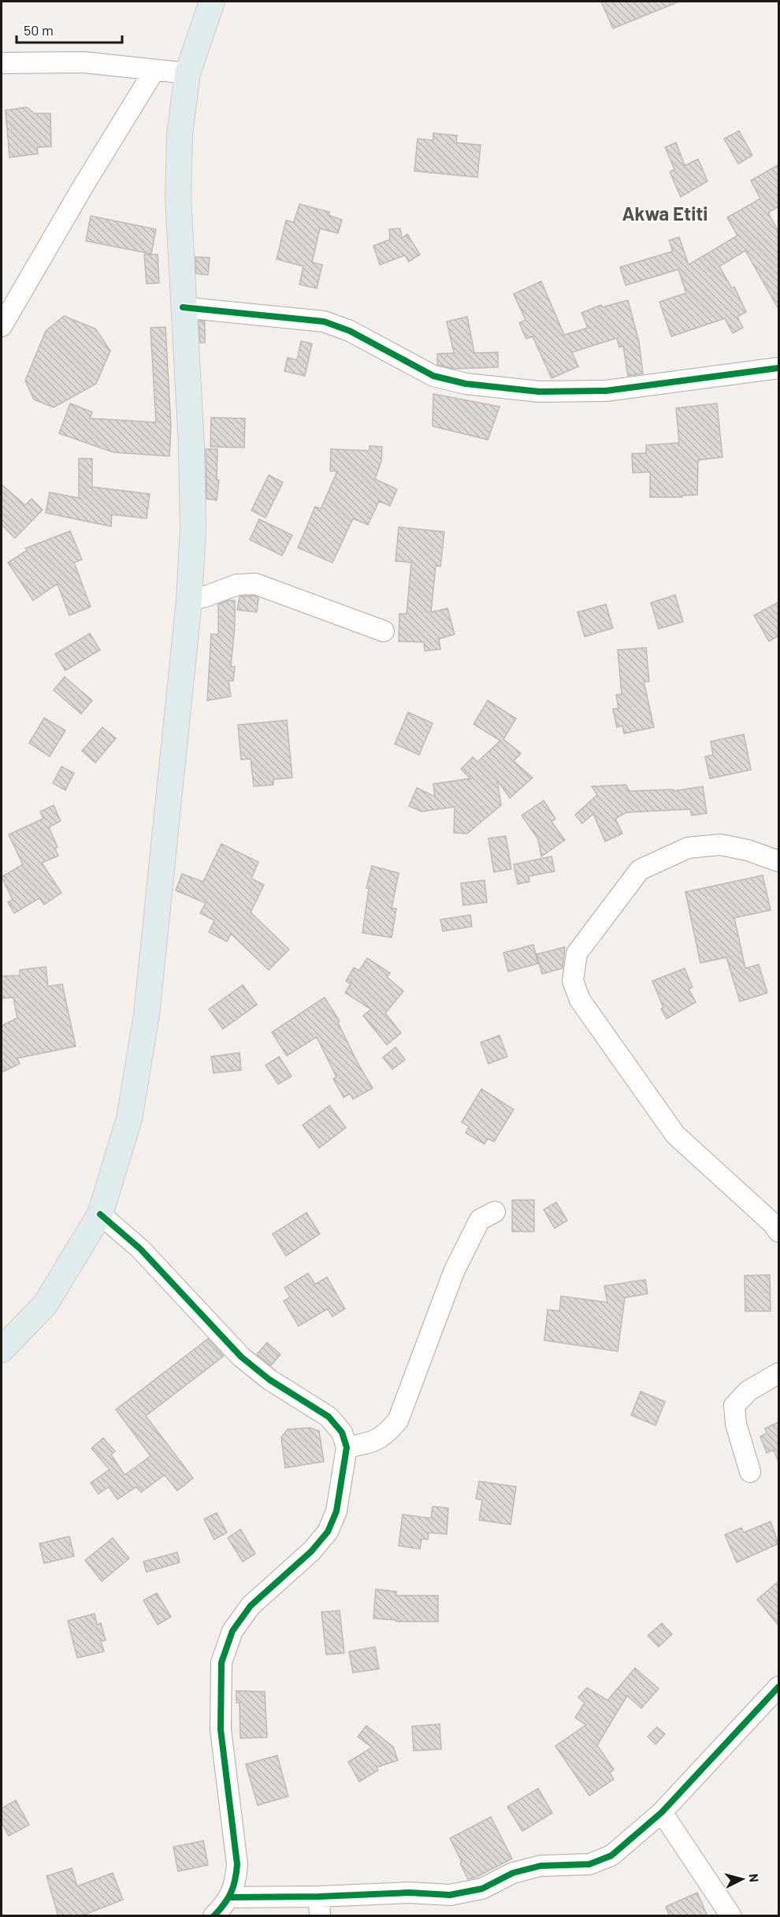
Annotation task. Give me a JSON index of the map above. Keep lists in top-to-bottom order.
{
  "districts": ["Akwa Etiti"],
  "scale_bar": "50 m",
  "north": "right"
}
